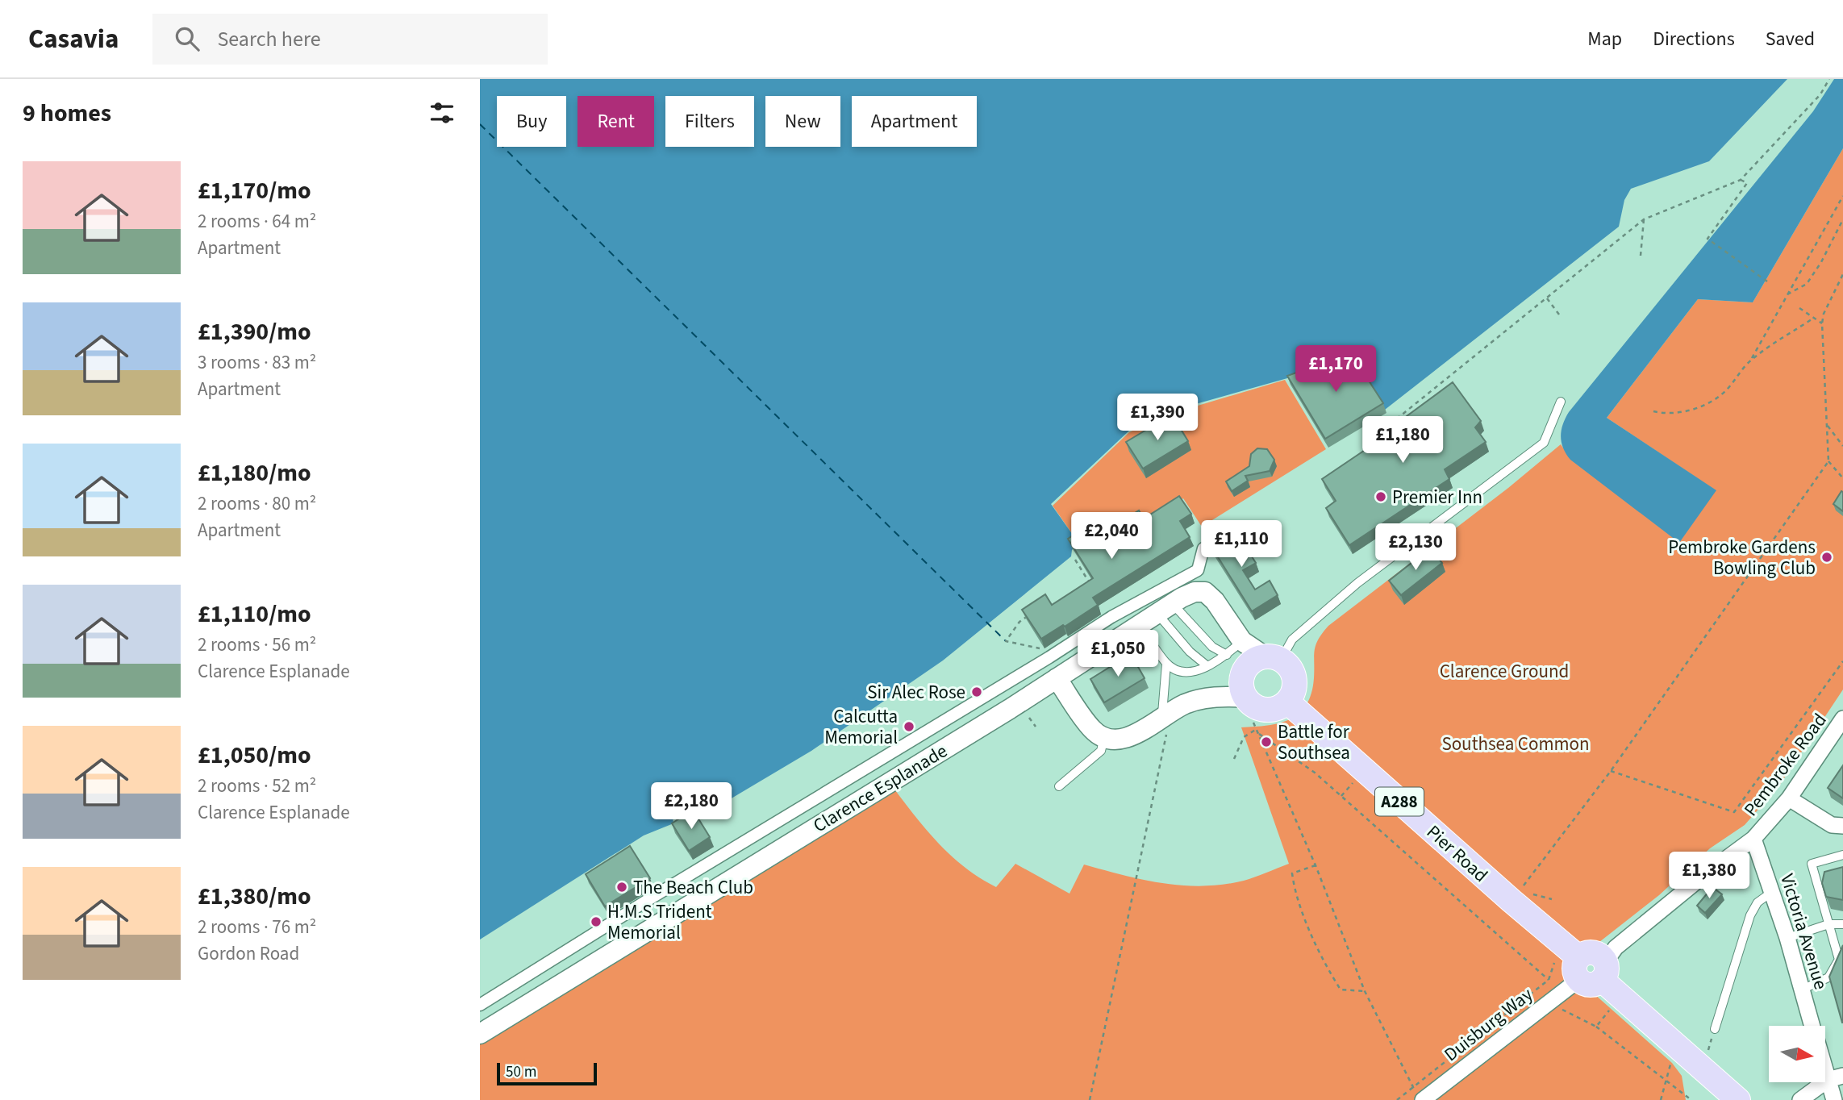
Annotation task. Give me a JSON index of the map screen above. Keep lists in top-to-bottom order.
{
  "streets": {
    "main road": ["A288", "Pier Road"],
    "street": [
      "Pembroke Road",
      "Clarence Esplanade",
      "Victoria Avenue",
      "Duisburg Way"
    ]
  },
  "crossings": [
    ["Pembroke Road", "Pier Road"],
    ["Pembroke Road", "Victoria Avenue"],
    ["Pembroke Road", "Duisburg Way"],
    ["Clarence Esplanade", "Pier Road"],
    ["Pier Road", "Duisburg Way"]
  ],
  "parks": ["Clarence Ground", "Southsea Common"],
  "places": [
    "Premier Inn",
    "Pembroke Gardens Bowling Club",
    "Sir Alec Rose",
    "Calcutta Memorial",
    "Battle for Southsea",
    "The Beach Club",
    "H.M.S Trident Memorial"
  ],
  "scale_bar": "50 m",
  "north": "right",
  "page": {
    "header": "Casavia",
    "search": "Search here",
    "nav": ["Map", "Directions", "Saved"],
    "heading": "9 homes",
    "chip": [
      "Buy",
      "Rent",
      "Filters",
      "New",
      "Apartment"
    ],
    "list": [
      {
        "name": "£1,170/mo",
        "note": "2 rooms · 64 m² · Apartment"
      },
      {
        "name": "£1,390/mo",
        "note": "3 rooms · 83 m² · Apartment"
      },
      {
        "name": "£1,180/mo",
        "note": "2 rooms · 80 m² · Apartment"
      },
      {
        "name": "£1,110/mo",
        "note": "2 rooms · 56 m² · Clarence Esplanade"
      },
      {
        "name": "£1,050/mo",
        "note": "2 rooms · 52 m² · Clarence Esplanade"
      },
      {
        "name": "£1,380/mo",
        "note": "2 rooms · 76 m² · Gordon Road"
      }
    ],
    "price": [
      "£1,170",
      "£1,390",
      "£1,180",
      "£2,040",
      "£1,110",
      "£2,130",
      "£1,050",
      "£2,180",
      "£1,380"
    ],
    "scale": "50 m"
  }
}
